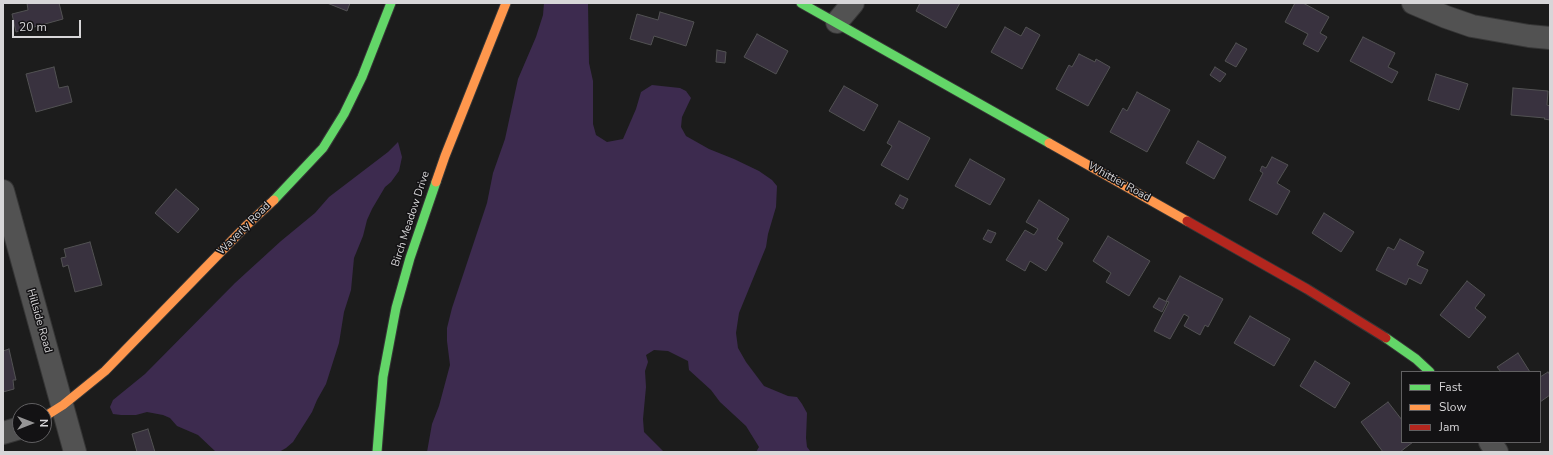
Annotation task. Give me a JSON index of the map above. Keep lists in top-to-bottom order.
{
  "streets": {
    "street": [
      "Whittier Road",
      "Birch Meadow Drive",
      "Waverly Road",
      "Hillside Road"
    ]
  },
  "crossings": [
    ["Waverly Road", "Hillside Road"]
  ],
  "legend": ["Fast", "Slow", "Jam"],
  "scale_bar": "20 m",
  "north": "right"
}
